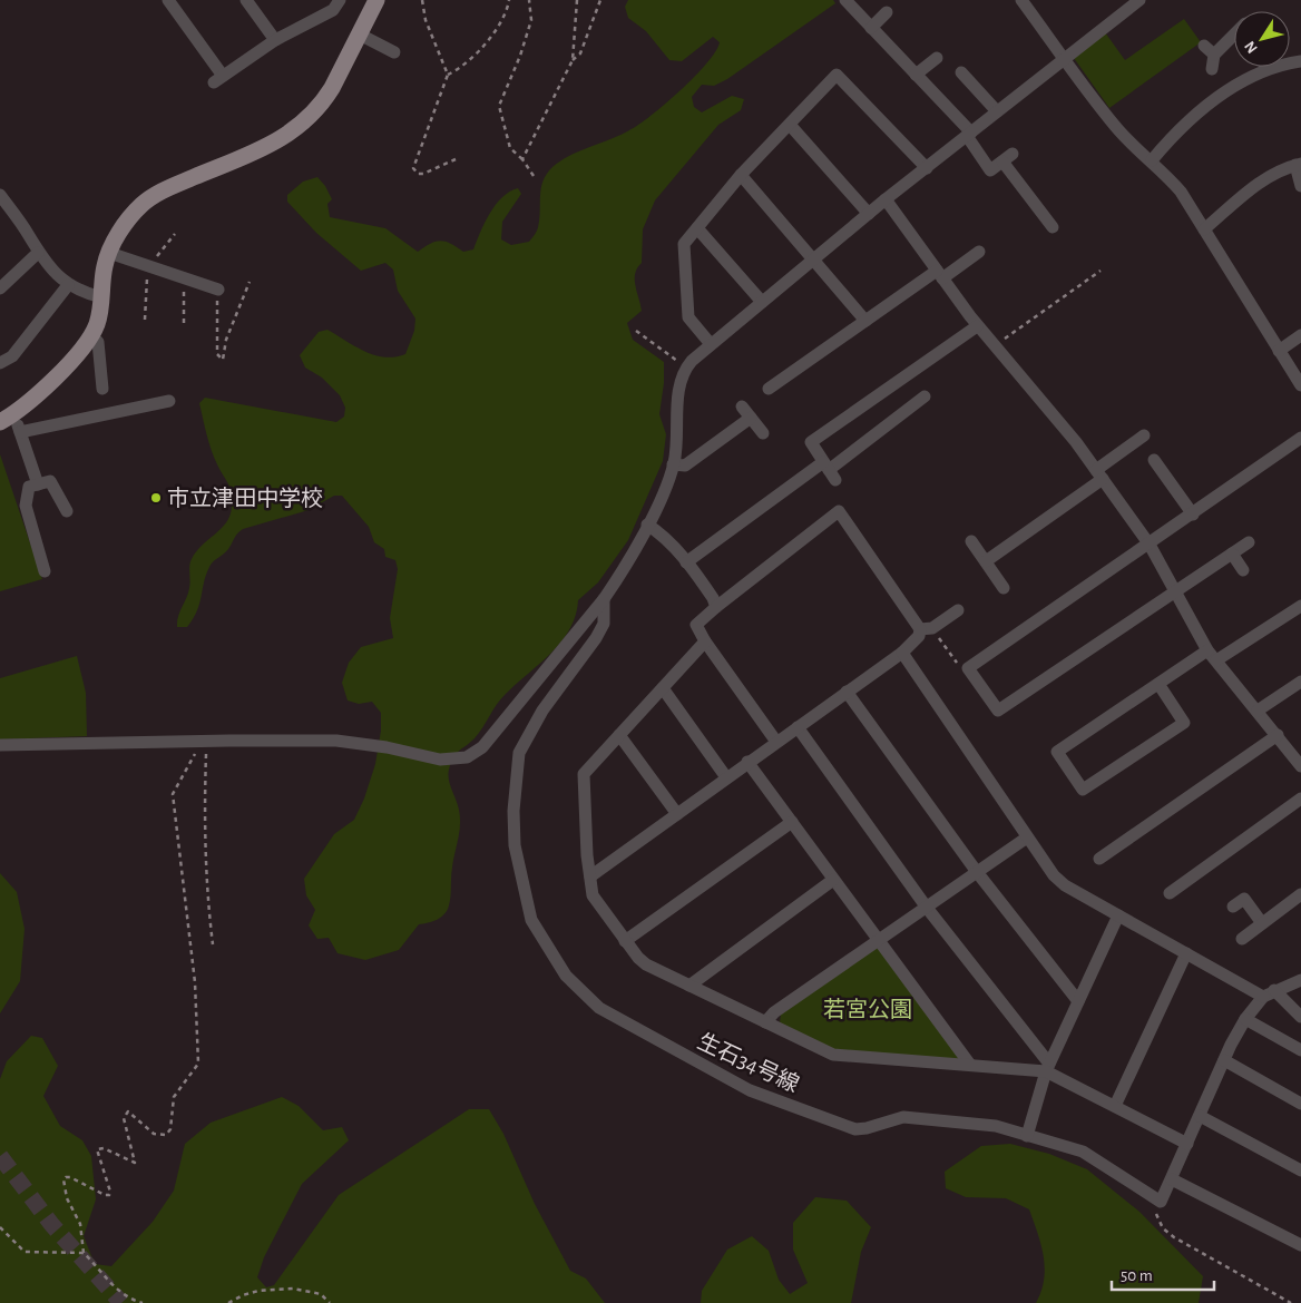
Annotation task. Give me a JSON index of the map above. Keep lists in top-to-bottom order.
{
  "streets": {
    "street": ["生石34号線"]
  },
  "parks": ["若宮公園"],
  "places": ["市立津田中学校"],
  "scale_bar": "50 m",
  "north": "bottom left"
}
